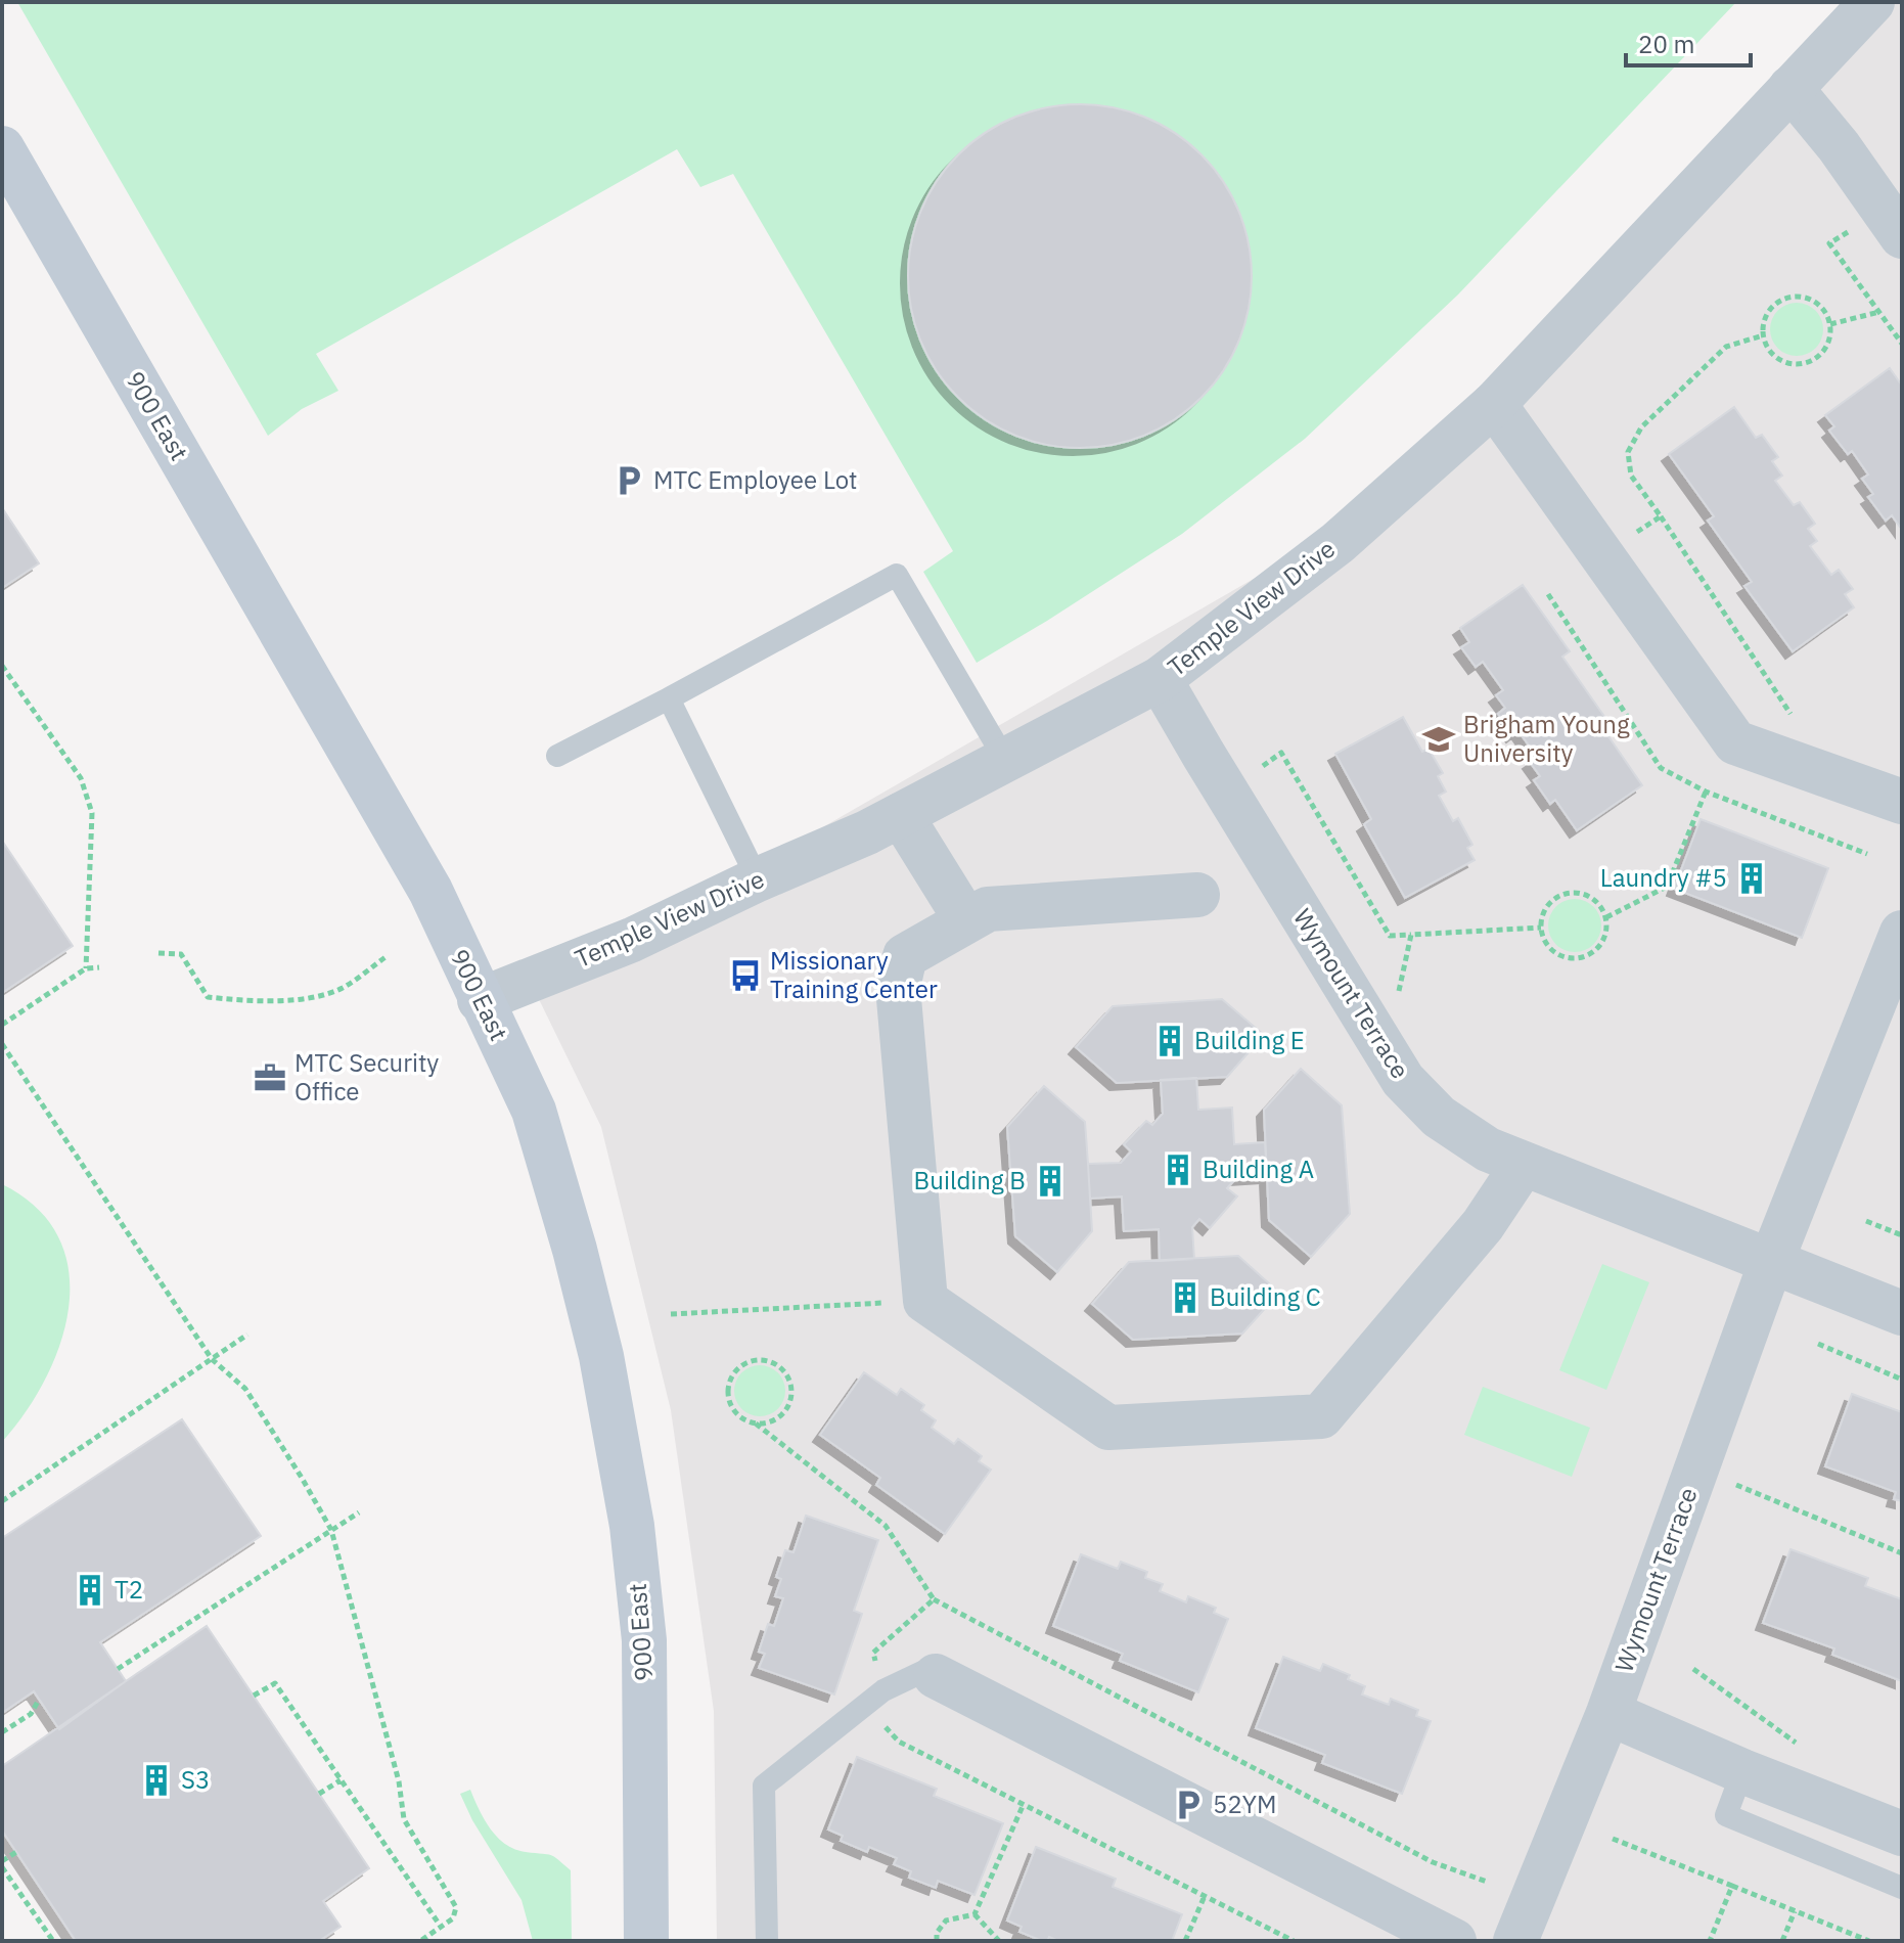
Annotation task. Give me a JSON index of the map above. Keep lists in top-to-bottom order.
{
  "streets": {
    "main road": ["900 East"],
    "street": ["Temple View Drive", "Wymount Terrace"]
  },
  "crossings": [
    ["900 East", "Temple View Drive"],
    ["Temple View Drive", "Wymount Terrace"]
  ],
  "places": {
    "parking": ["MTC Employee Lot", "52YM"],
    "school or university": ["Brigham Young University"],
    "building": [
      "Laundry #5",
      "Building E",
      "Building A",
      "Building B",
      "Building C",
      "T2",
      "S3"
    ],
    "bus stop": ["Missionary Training Center"],
    "office": ["MTC Security Office"]
  },
  "scale_bar": "20 m"
}
